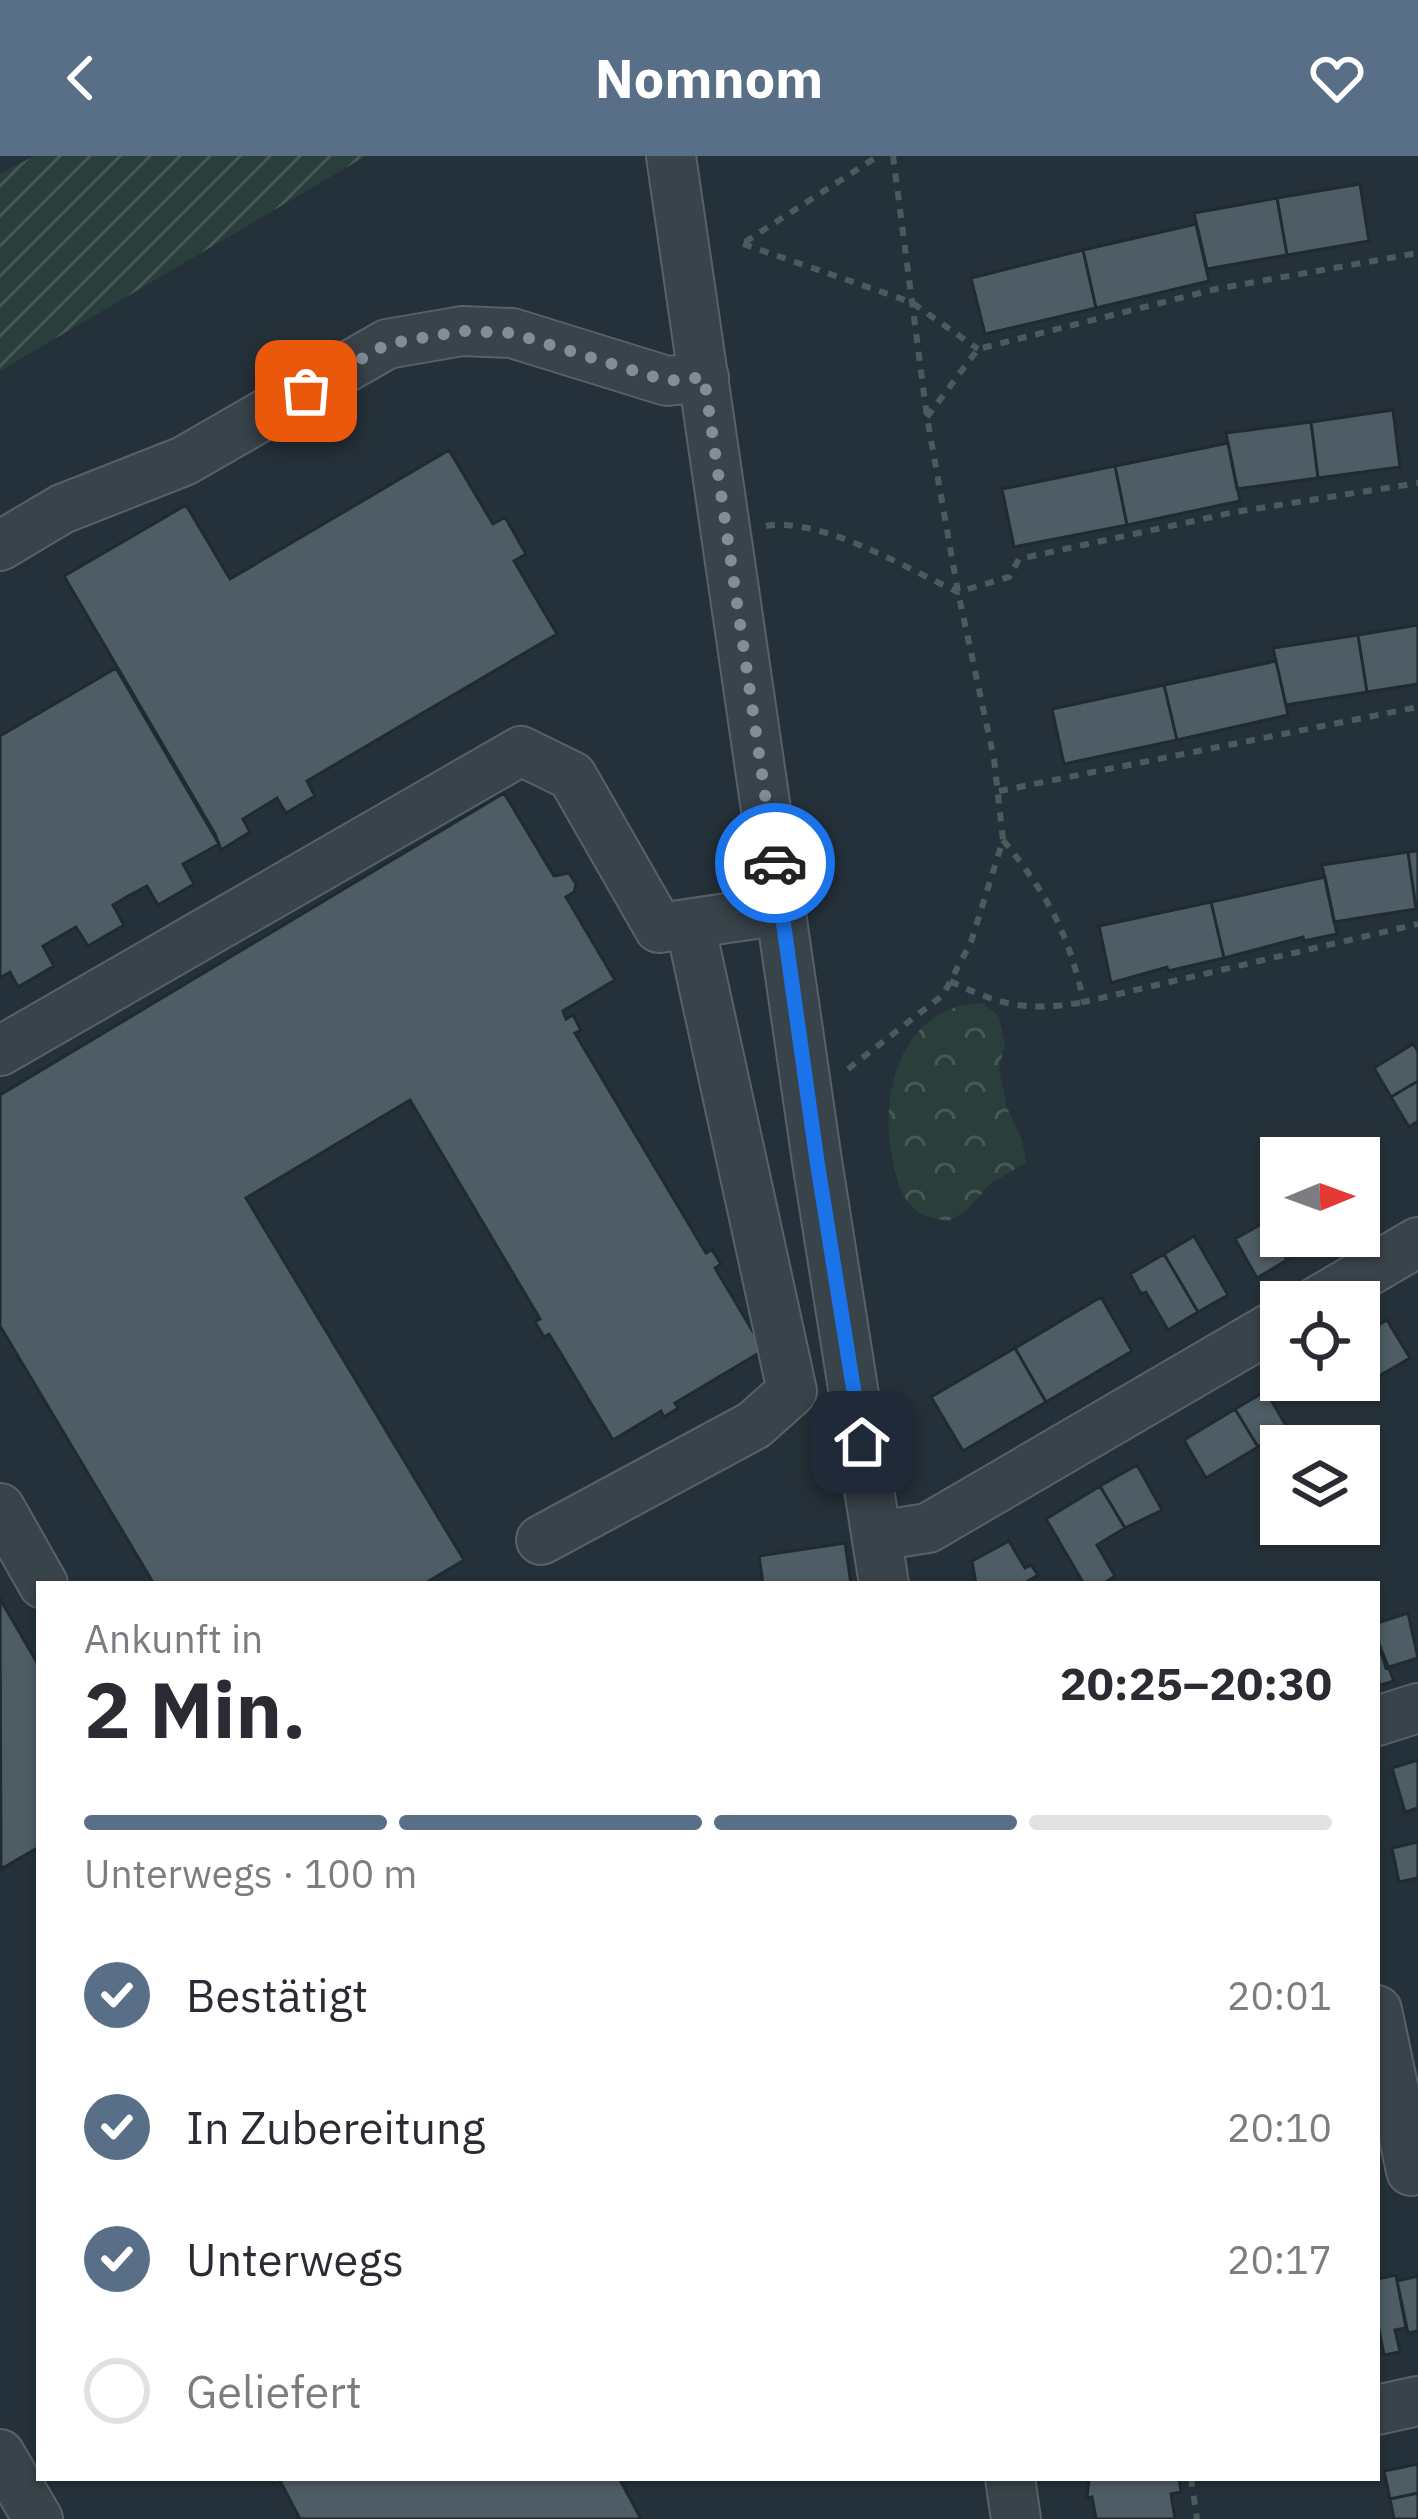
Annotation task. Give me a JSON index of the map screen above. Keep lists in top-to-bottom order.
{
  "north": "right",
  "page": {
    "header": "Nomnom",
    "heading": ["2 Min.", "Ankunft in", "20:25–20:30"],
    "bar": "Unterwegs · 100 m",
    "list": [
      ["Bestätigt", "20:01"],
      ["In Zubereitung", "20:10"],
      ["Unterwegs", "20:17"],
      "Geliefert"
    ]
  }
}
